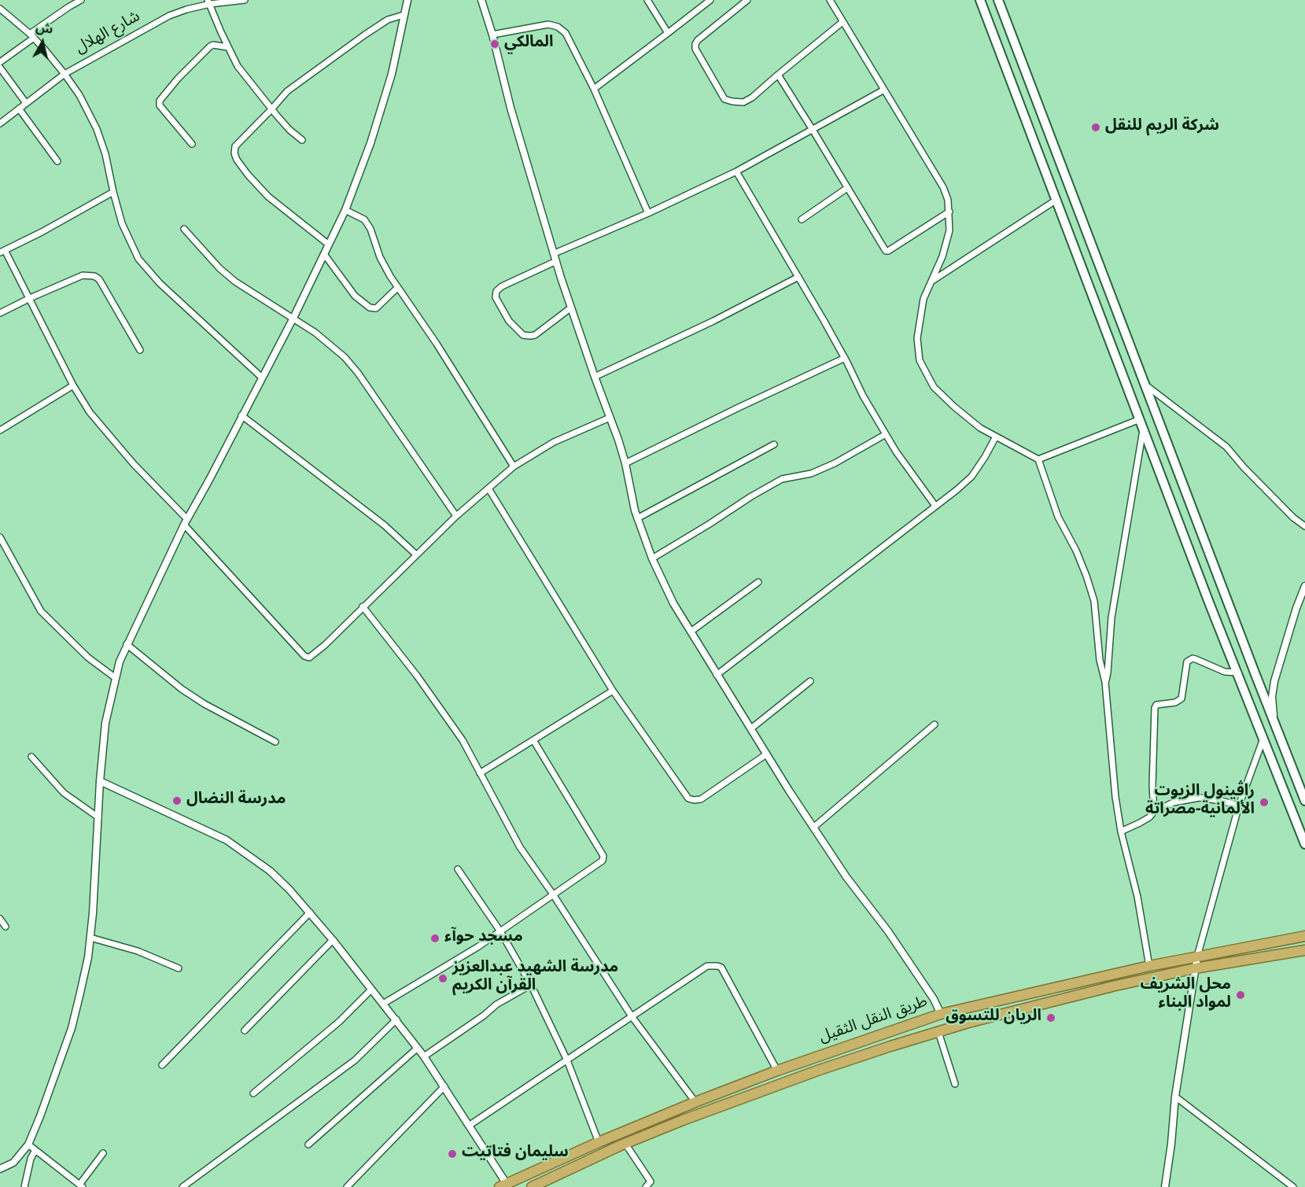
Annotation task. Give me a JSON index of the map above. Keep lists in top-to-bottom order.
{
  "streets": {
    "highway": ["طريق النقل الثقيل"],
    "street": ["شارع الهلال"]
  },
  "places": [
    "المالكي",
    "شركة الريم للنقل",
    "مدرسة النضال",
    "راڤينول الزيوت الألمانية-مصراتة",
    "مسجد حوآء",
    "مدرسة الشهيد عبدالعزيز القرآن الكريم",
    "محل الشريف لمواد البناء",
    "الريان للتسوق",
    "سليمان فتاتيت"
  ],
  "north": "top"
}
